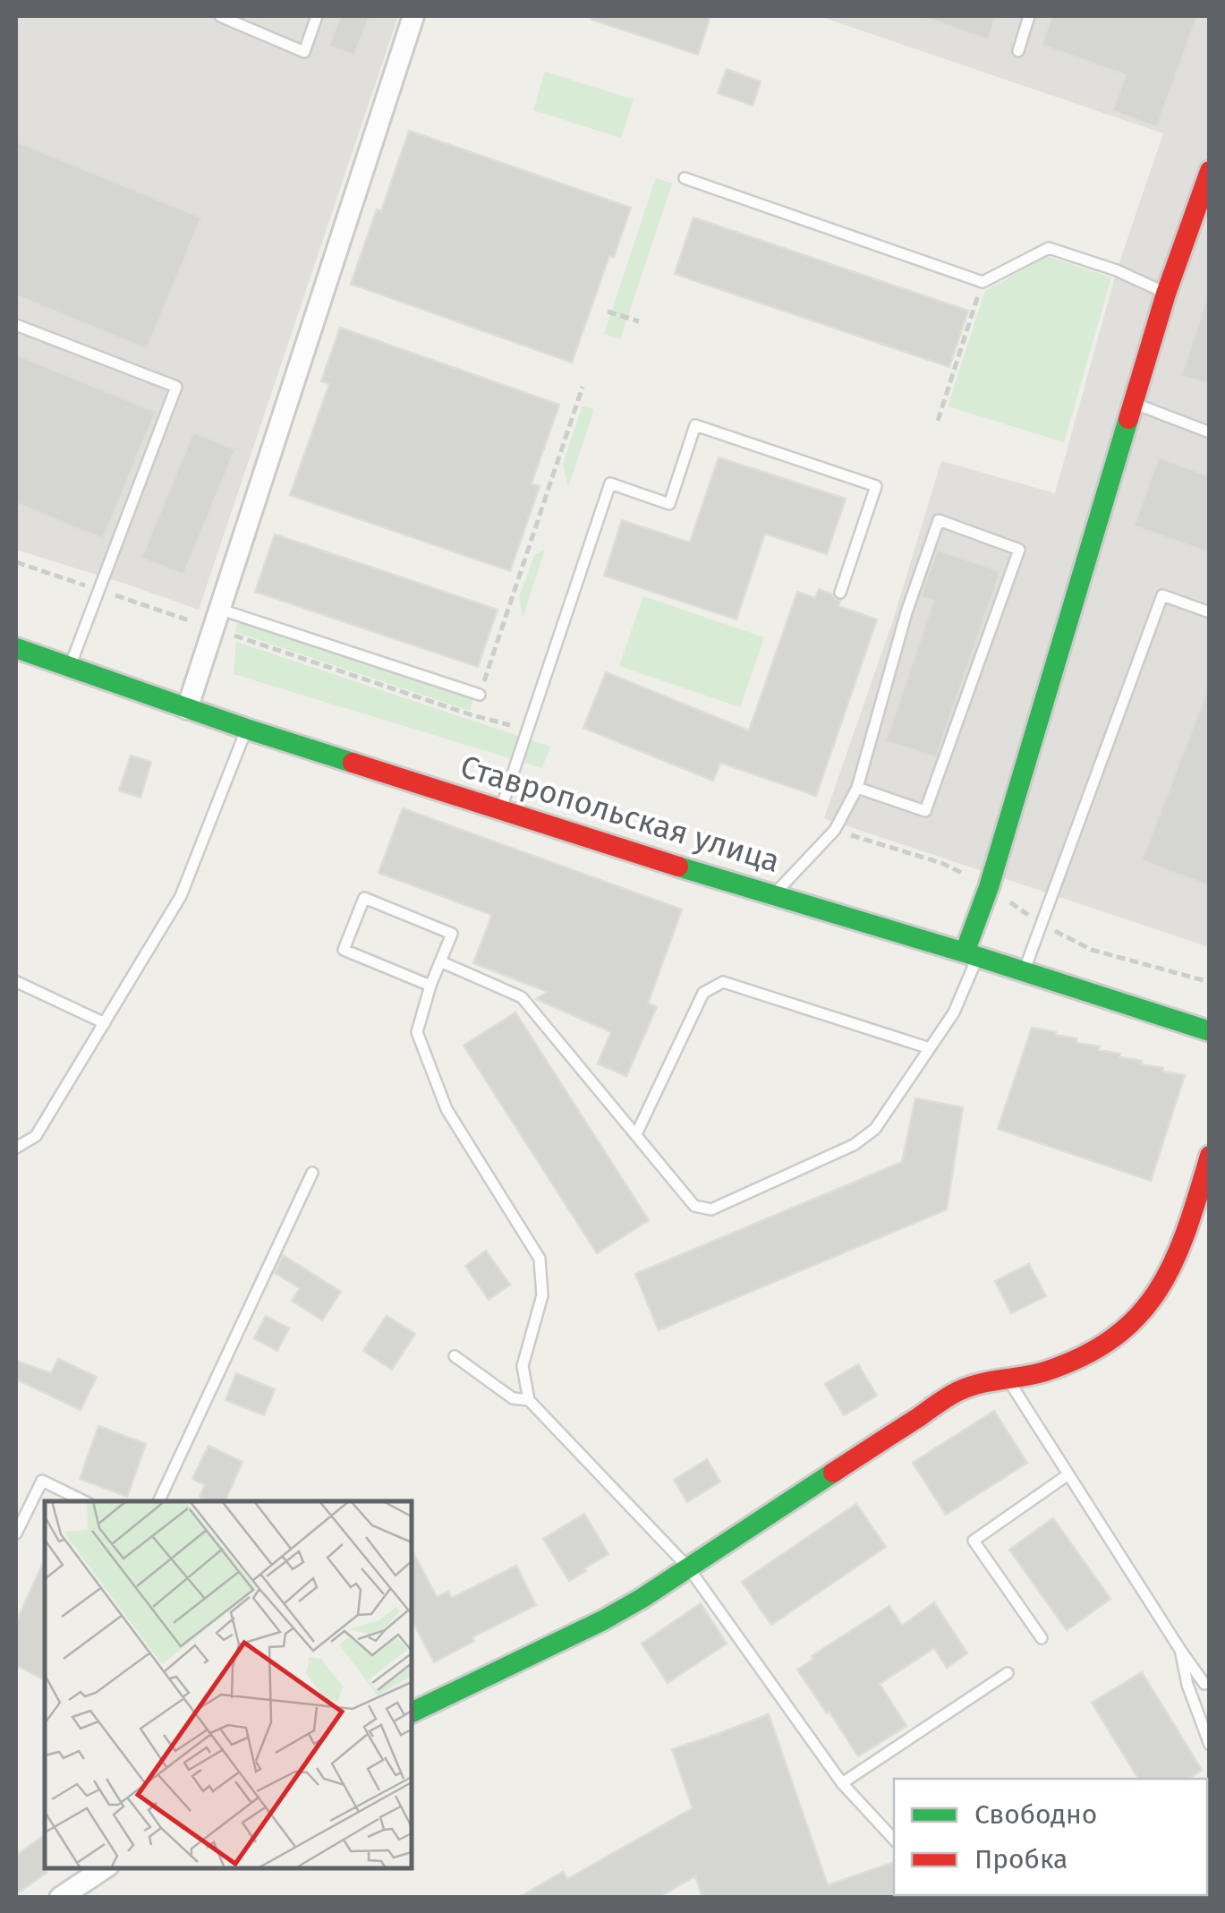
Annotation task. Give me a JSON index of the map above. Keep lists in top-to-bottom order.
{
  "streets": {
    "street": ["Ставропольская улица"]
  },
  "legend": ["Свободно", "Пробка"]
}
